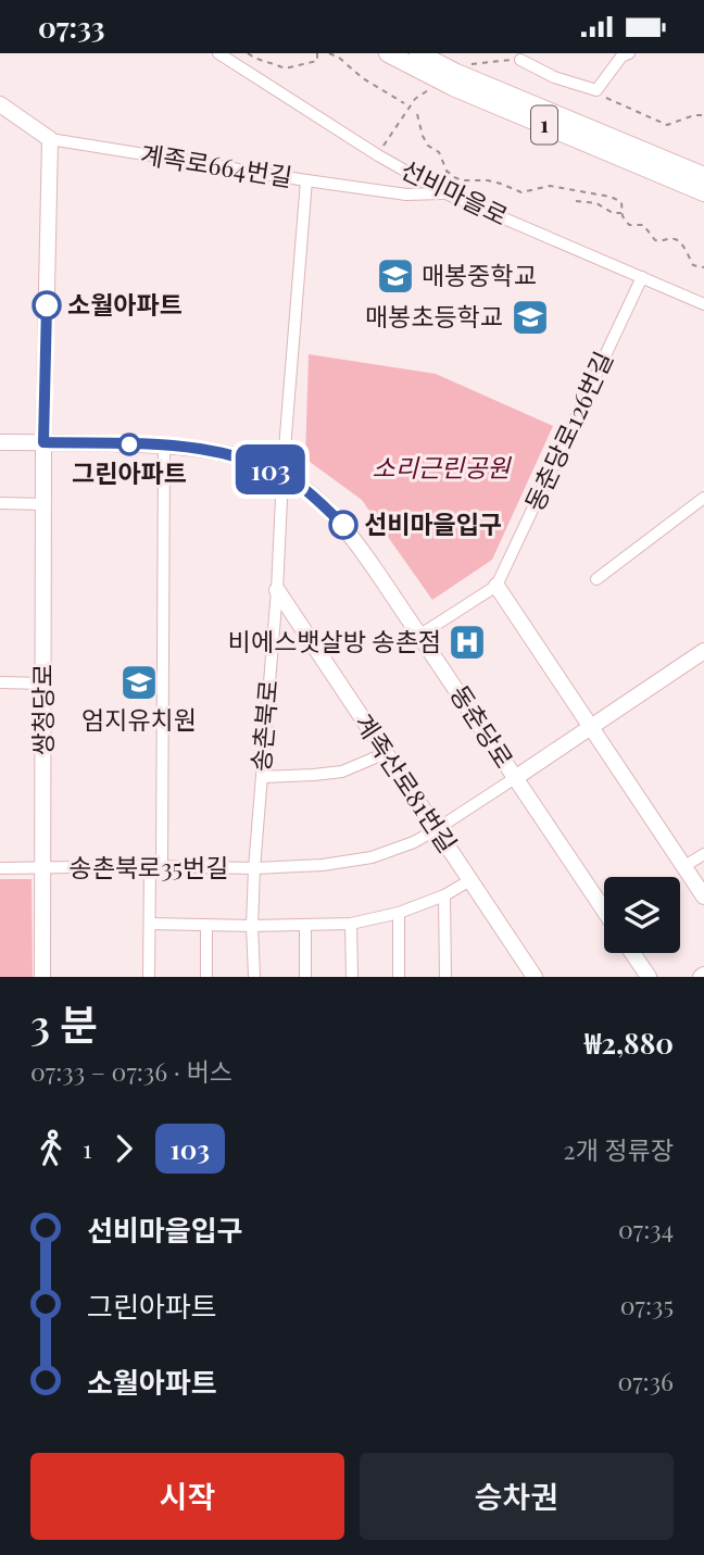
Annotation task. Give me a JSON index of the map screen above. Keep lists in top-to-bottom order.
{
  "streets": {
    "highway": ["1"],
    "main road": [
      "계족로664번길",
      "쌍청당로",
      "동춘당로",
      "계족산로81번길"
    ],
    "street": [
      "선비마을로",
      "동춘당로126번길",
      "송촌북로",
      "송촌북로35번길"
    ]
  },
  "crossings": [
    ["계족로664번길", "선비마을로"],
    ["계족로664번길", "쌍청당로"],
    ["계족로664번길", "송촌북로"],
    ["선비마을로", "동춘당로126번길"],
    ["쌍청당로", "동춘당로"],
    ["쌍청당로", "송촌북로35번길"],
    ["송촌북로", "동춘당로"],
    ["송촌북로", "계족산로81번길"],
    ["송촌북로", "송촌북로35번길"],
    ["동춘당로", "송촌북로35번길"],
    ["계족산로81번길", "송촌북로35번길"]
  ],
  "parks": ["소리근린공원"],
  "places": {
    "school or university": ["매봉중학교", "매봉초등학교", "엄지유치원"],
    "other": ["소월아파트", "그린아파트", "선비마을입구"],
    "hospital": ["비에스뱃살방 송촌점"]
  },
  "lines": ["bus line 103"],
  "page": {
    "status": "07:33",
    "on_map": "103",
    "heading": ["3 분", "07:33 – 07:36 · 버스", "₩2,880"],
    "legs": ["1", "103", "2개 정류장"],
    "list": [
      {
        "name": "선비마을입구",
        "value": "07:34"
      },
      {
        "name": "그린아파트",
        "value": "07:35"
      },
      {
        "name": "소월아파트",
        "value": "07:36"
      }
    ],
    "buttons": ["시작", "승차권"]
  }
}
